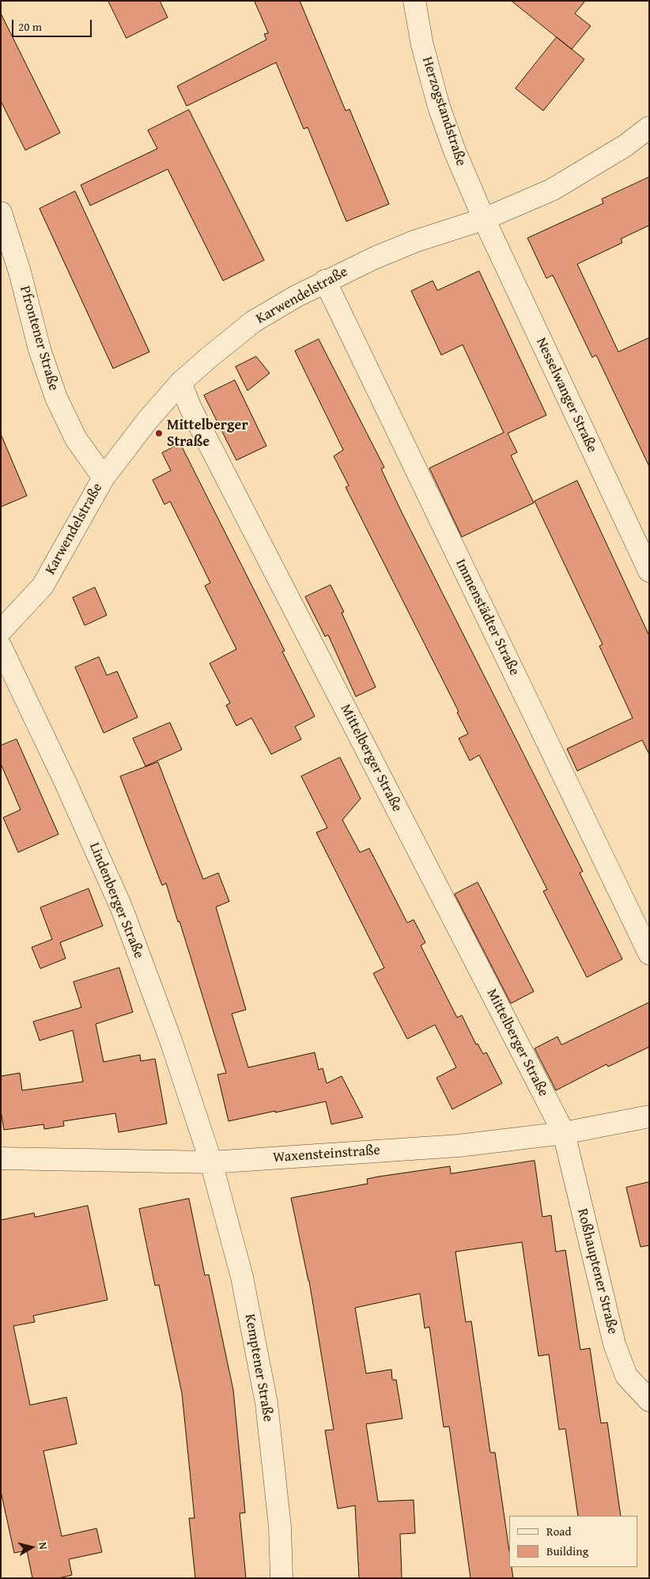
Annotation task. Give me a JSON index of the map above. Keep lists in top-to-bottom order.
{
  "streets": {
    "street": [
      "Herzogstandstraße",
      "Karwendelstraße",
      "Pfrontener Straße",
      "Nesselwanger Straße",
      "Immenstädter Straße",
      "Mittelberger Straße",
      "Lindenberger Straße",
      "Waxensteinstraße",
      "Roßhauptener Straße",
      "Kemptener Straße"
    ]
  },
  "crossings": [
    ["Herzogstandstraße", "Karwendelstraße"],
    ["Herzogstandstraße", "Nesselwanger Straße"],
    ["Karwendelstraße", "Pfrontener Straße"],
    ["Karwendelstraße", "Nesselwanger Straße"],
    ["Karwendelstraße", "Immenstädter Straße"],
    ["Karwendelstraße", "Mittelberger Straße"],
    ["Mittelberger Straße", "Waxensteinstraße"],
    ["Mittelberger Straße", "Roßhauptener Straße"],
    ["Lindenberger Straße", "Waxensteinstraße"],
    ["Lindenberger Straße", "Kemptener Straße"],
    ["Waxensteinstraße", "Roßhauptener Straße"],
    ["Waxensteinstraße", "Kemptener Straße"]
  ],
  "places": ["Mittelberger Straße"],
  "legend": ["Road", "Building"],
  "scale_bar": "20 m",
  "north": "right"
}
